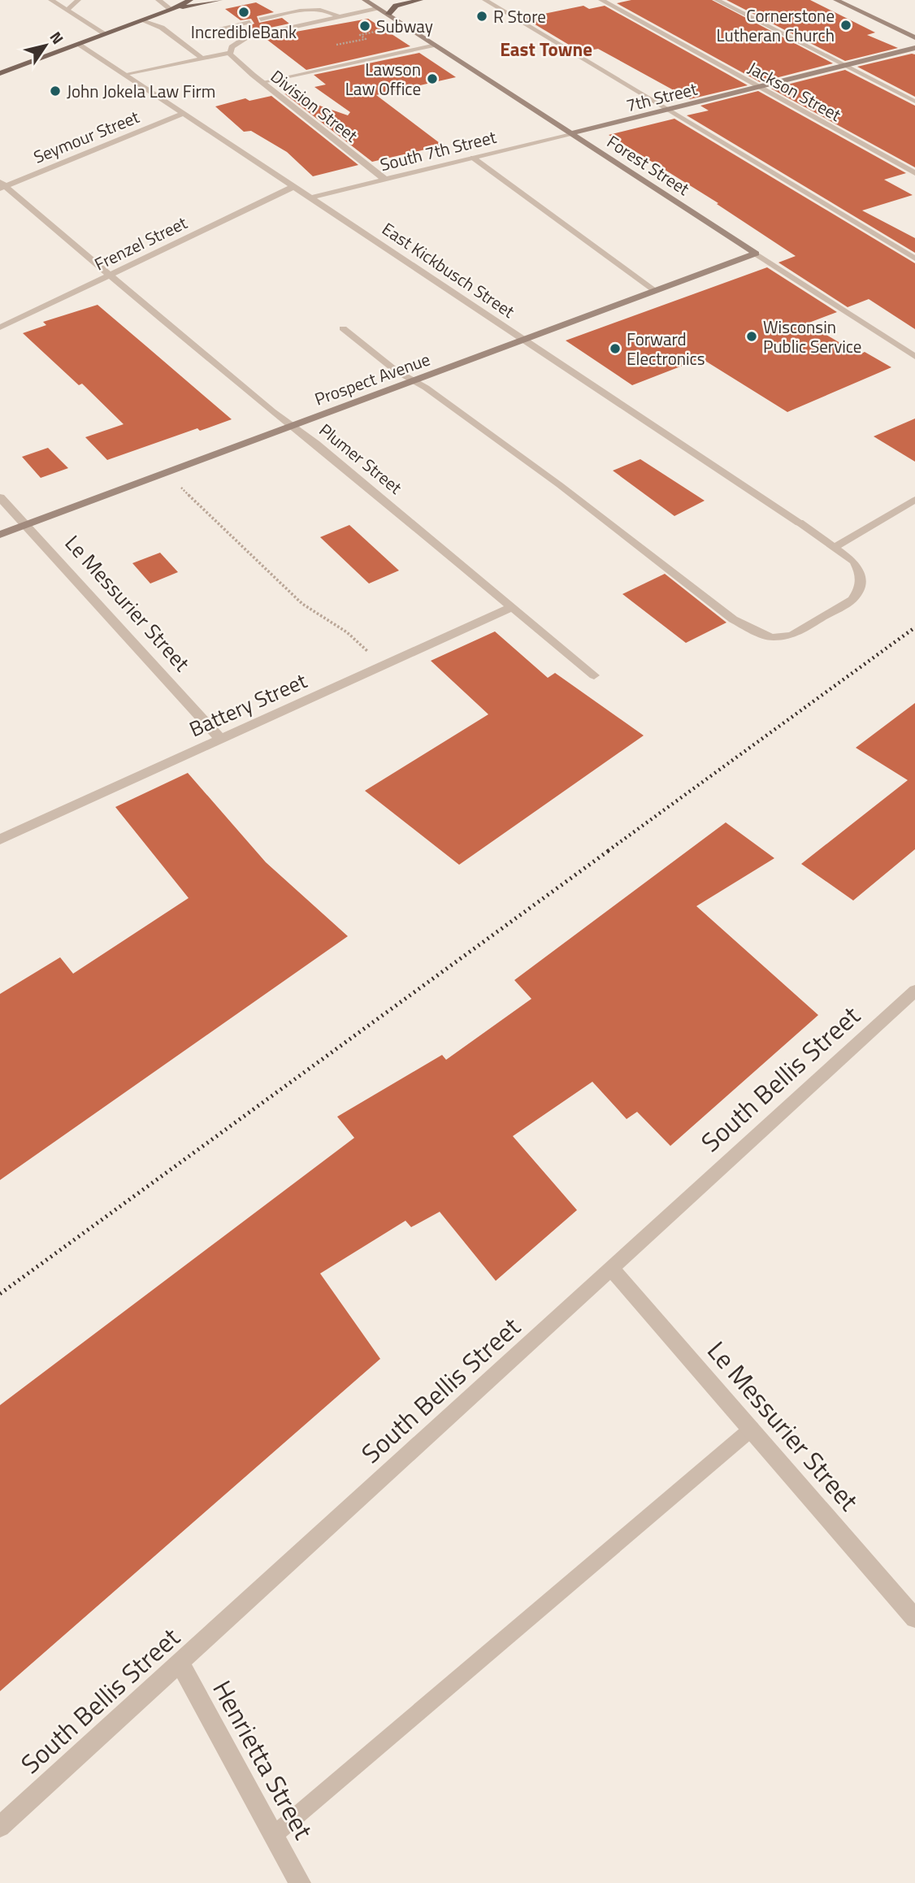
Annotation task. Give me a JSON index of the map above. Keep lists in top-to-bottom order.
{
  "streets": {
    "street": [
      "Jackson Street",
      "7th Street",
      "Division Street",
      "Seymour Street",
      "South 7th Street",
      "Forest Street",
      "Frenzel Street",
      "East Kickbusch Street",
      "Prospect Avenue",
      "Plumer Street",
      "Le Messurier Street",
      "Battery Street",
      "South Bellis Street",
      "Henrietta Street"
    ]
  },
  "crossings": [
    ["Jackson Street", "7th Street"],
    ["7th Street", "South 7th Street"],
    ["7th Street", "Forest Street"],
    ["Division Street", "South 7th Street"],
    ["Seymour Street", "East Kickbusch Street"],
    ["Seymour Street", "Plumer Street"],
    ["South 7th Street", "Forest Street"],
    ["South 7th Street", "East Kickbusch Street"],
    ["Forest Street", "Prospect Avenue"],
    ["Frenzel Street", "East Kickbusch Street"],
    ["Frenzel Street", "Plumer Street"],
    ["East Kickbusch Street", "Prospect Avenue"],
    ["Prospect Avenue", "Plumer Street"],
    ["Prospect Avenue", "Le Messurier Street"],
    ["Plumer Street", "Battery Street"],
    ["Le Messurier Street", "Battery Street"],
    ["Le Messurier Street", "South Bellis Street"],
    ["South Bellis Street", "Henrietta Street"]
  ],
  "districts": ["East Towne"],
  "places": [
    "IncredibleBank",
    "R Store",
    "Cornerstone Lutheran Church",
    "Subway",
    "Lawson Law Office",
    "John Jokela Law Firm",
    "Wisconsin Public Service",
    "Forward Electronics"
  ],
  "north": "top right"
}
